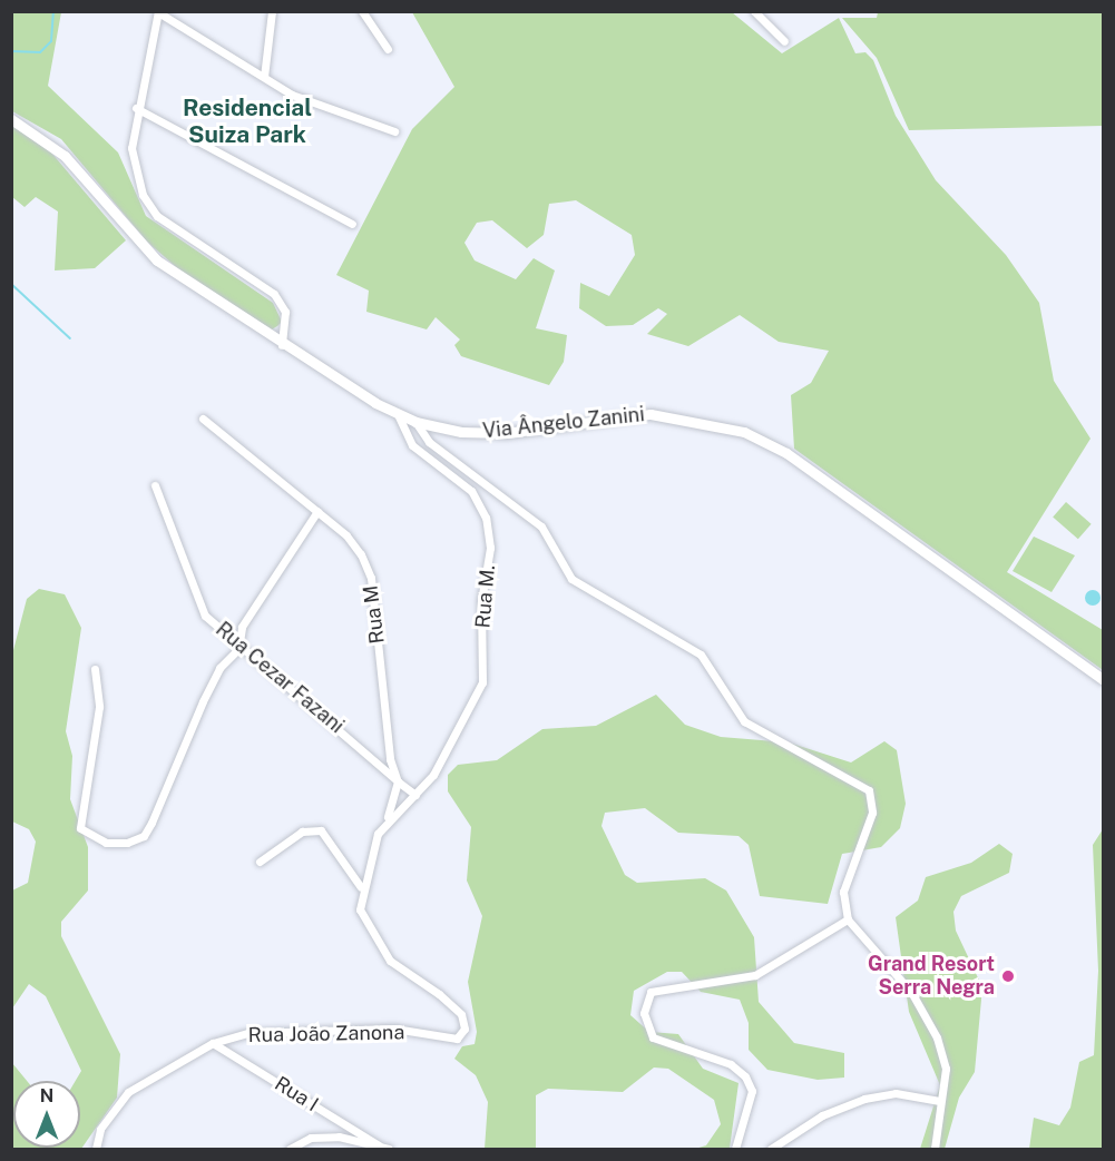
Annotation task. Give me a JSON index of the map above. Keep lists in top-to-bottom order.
{
  "streets": {
    "street": [
      "Via Ângelo Zanini",
      "Rua M.",
      "Rua M",
      "Rua Cezar Fazani",
      "Rua João Zanona",
      "Rua I"
    ]
  },
  "crossings": [
    ["Via Ângelo Zanini", "Rua M."],
    ["Rua M.", "Rua João Zanona"],
    ["Rua M", "Rua Cezar Fazani"],
    ["Rua João Zanona", "Rua I"]
  ],
  "districts": ["Residencial Suiza Park"],
  "places": ["Grand Resort Serra Negra"],
  "north": "top"
}
